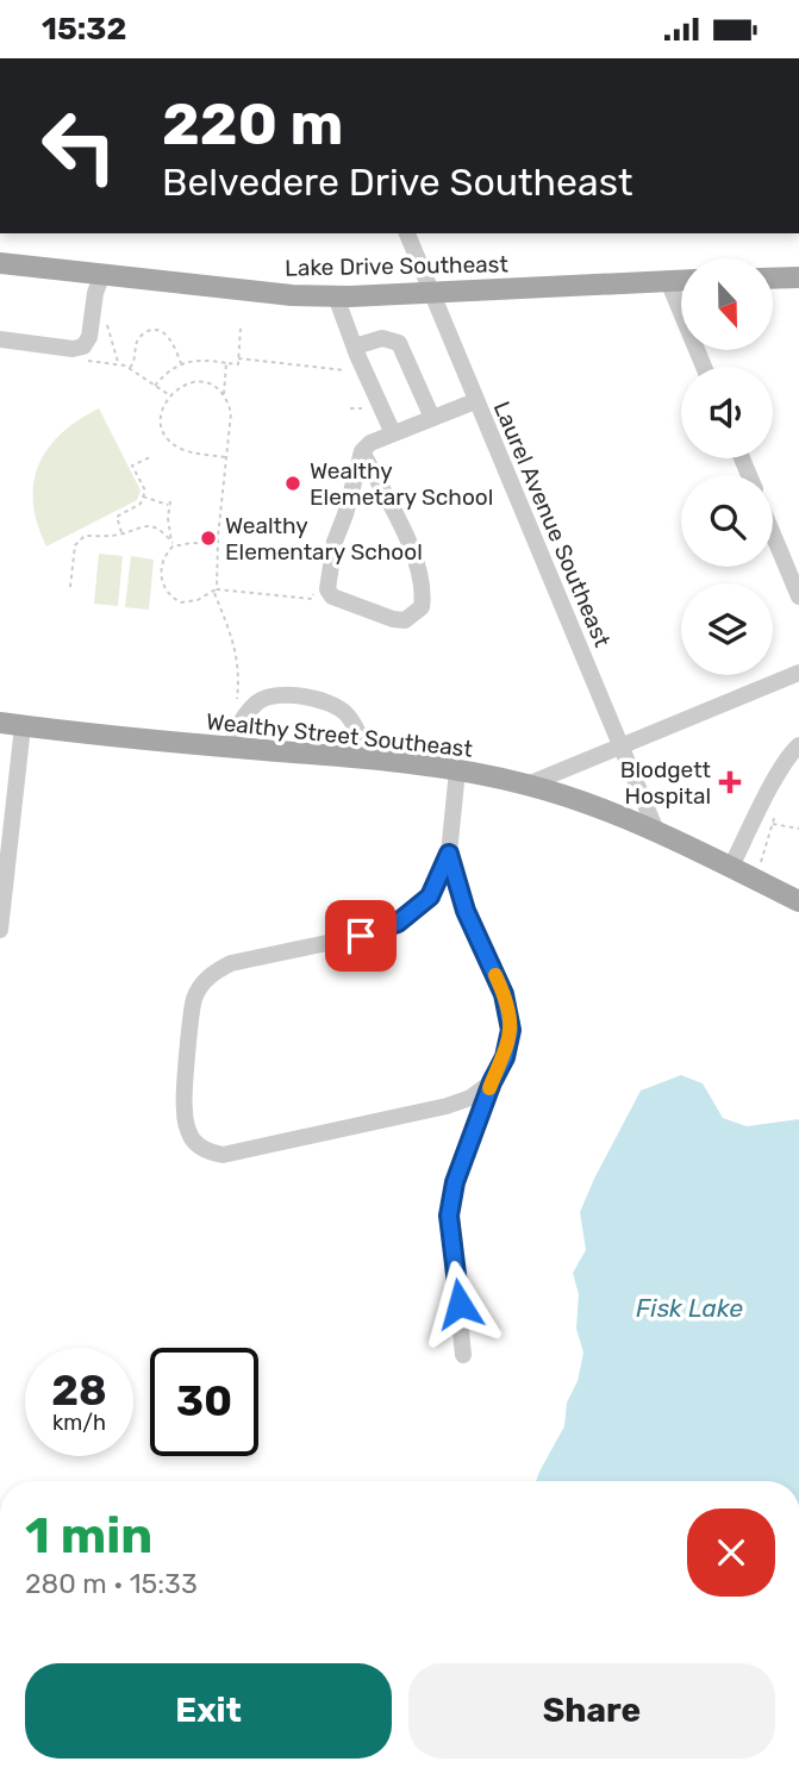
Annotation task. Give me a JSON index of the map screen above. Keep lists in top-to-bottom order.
{
  "streets": {
    "main road": ["Lake Drive Southeast", "Wealthy Street Southeast"],
    "street": ["Laurel Avenue Southeast"]
  },
  "crossings": [
    ["Lake Drive Southeast", "Laurel Avenue Southeast"],
    ["Laurel Avenue Southeast", "Wealthy Street Southeast"]
  ],
  "water": ["Fisk Lake"],
  "places": {
    "other": ["Wealthy Elemetary School", "Wealthy Elementary School"],
    "health": ["Blodgett Hospital"]
  },
  "north": "bottom",
  "page": {
    "status": "15:32",
    "turn": ["220 m", "Belvedere Drive Southeast"],
    "speed": "28 km/h",
    "limit": "30",
    "heading": ["1 min", "280 m · 15:33"],
    "buttons": ["Exit", "Share"]
  }
}
